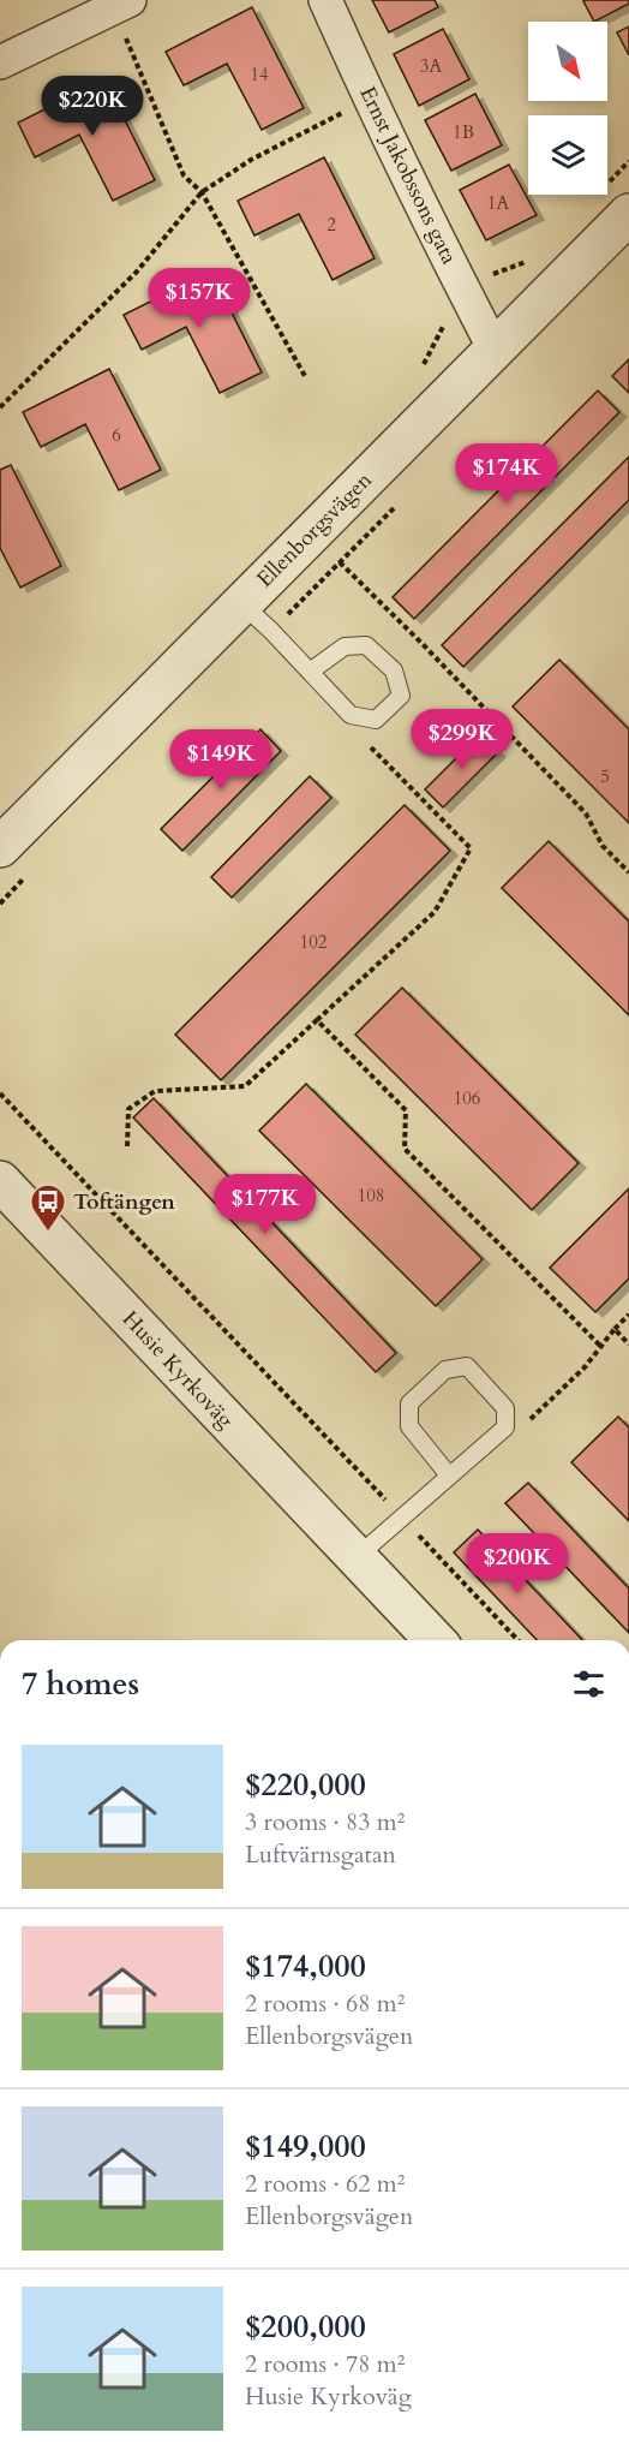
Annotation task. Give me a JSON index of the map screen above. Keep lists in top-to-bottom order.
{
  "streets": {
    "street": ["Ernst Jakobssons gata", "Ellenborgsvägen", "Husie Kyrkoväg"]
  },
  "crossings": [
    ["Ernst Jakobssons gata", "Ellenborgsvägen"]
  ],
  "places": {
    "bus stop": ["Toftängen"]
  },
  "house_numbers": [
    "3A",
    "14",
    "1B",
    "1A",
    "2",
    "6",
    "5",
    "102",
    "106",
    "108"
  ],
  "north": "bottom right",
  "page": {
    "price": [
      "$220K",
      "$157K",
      "$174K",
      "$299K",
      "$149K",
      "$177K",
      "$200K"
    ],
    "heading": "7 homes",
    "list": [
      {
        "name": "$220,000",
        "note": "3 rooms · 83 m² · Luftvärnsgatan"
      },
      {
        "name": "$174,000",
        "note": "2 rooms · 68 m² · Ellenborgsvägen"
      },
      {
        "name": "$149,000",
        "note": "2 rooms · 62 m² · Ellenborgsvägen"
      },
      {
        "name": "$200,000",
        "note": "2 rooms · 78 m² · Husie Kyrkoväg"
      }
    ]
  }
}
